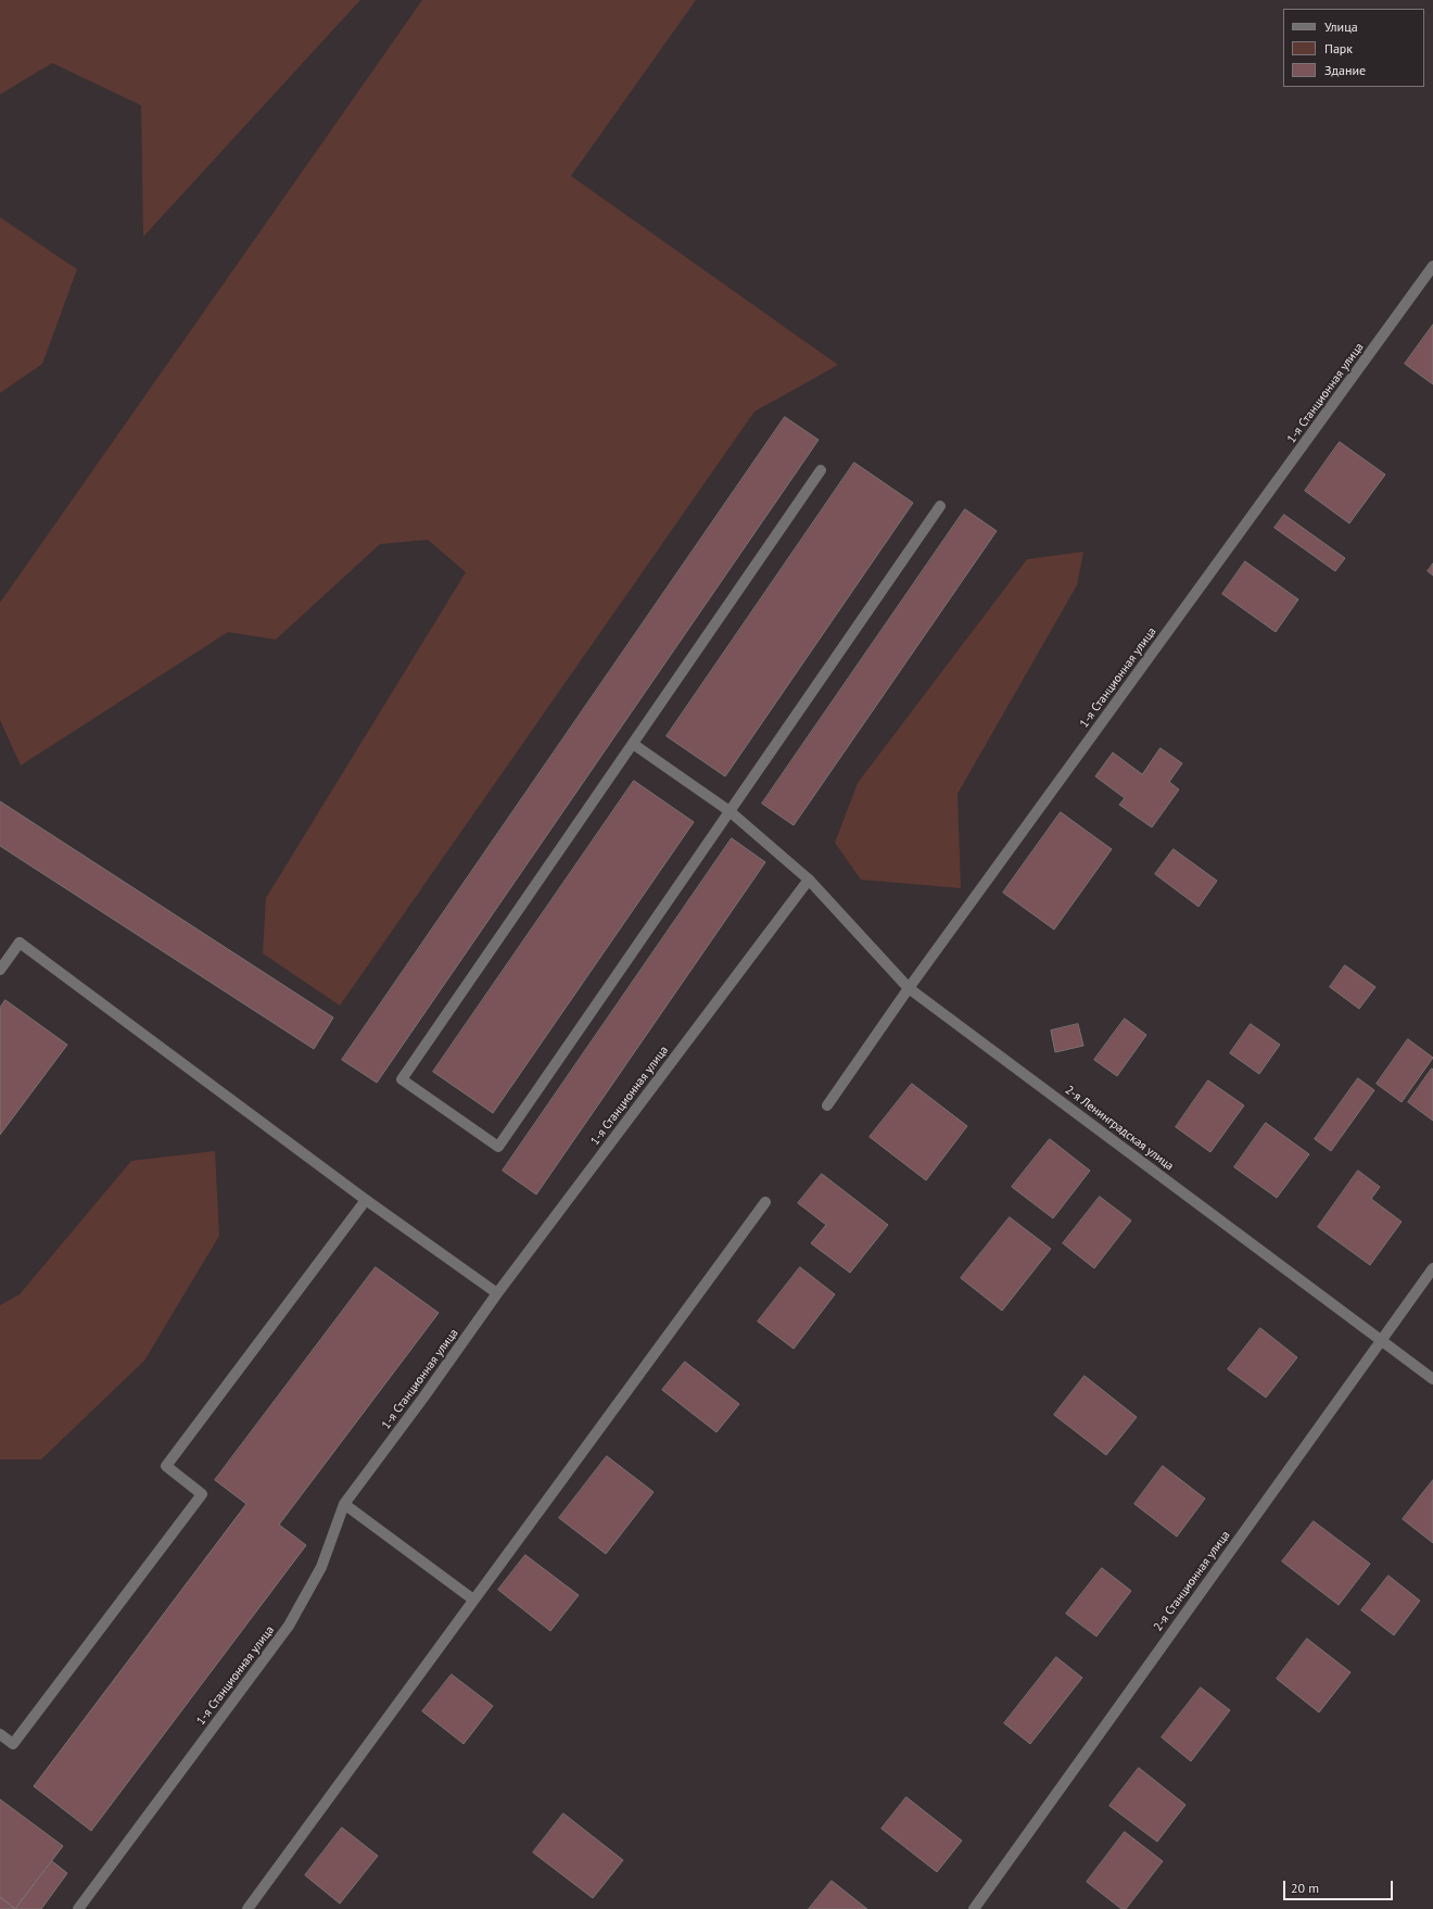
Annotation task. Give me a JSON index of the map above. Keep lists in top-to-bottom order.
{
  "streets": {
    "street": ["1-я Станционная улица", "2-я Ленинградская улица", "2-я Станционная улица"]
  },
  "crossings": [
    ["1-я Станционная улица", "2-я Ленинградская улица"],
    ["2-я Ленинградская улица", "2-я Станционная улица"]
  ],
  "legend": ["Улица", "Парк", "Здание"],
  "scale_bar": "20 m"
}
